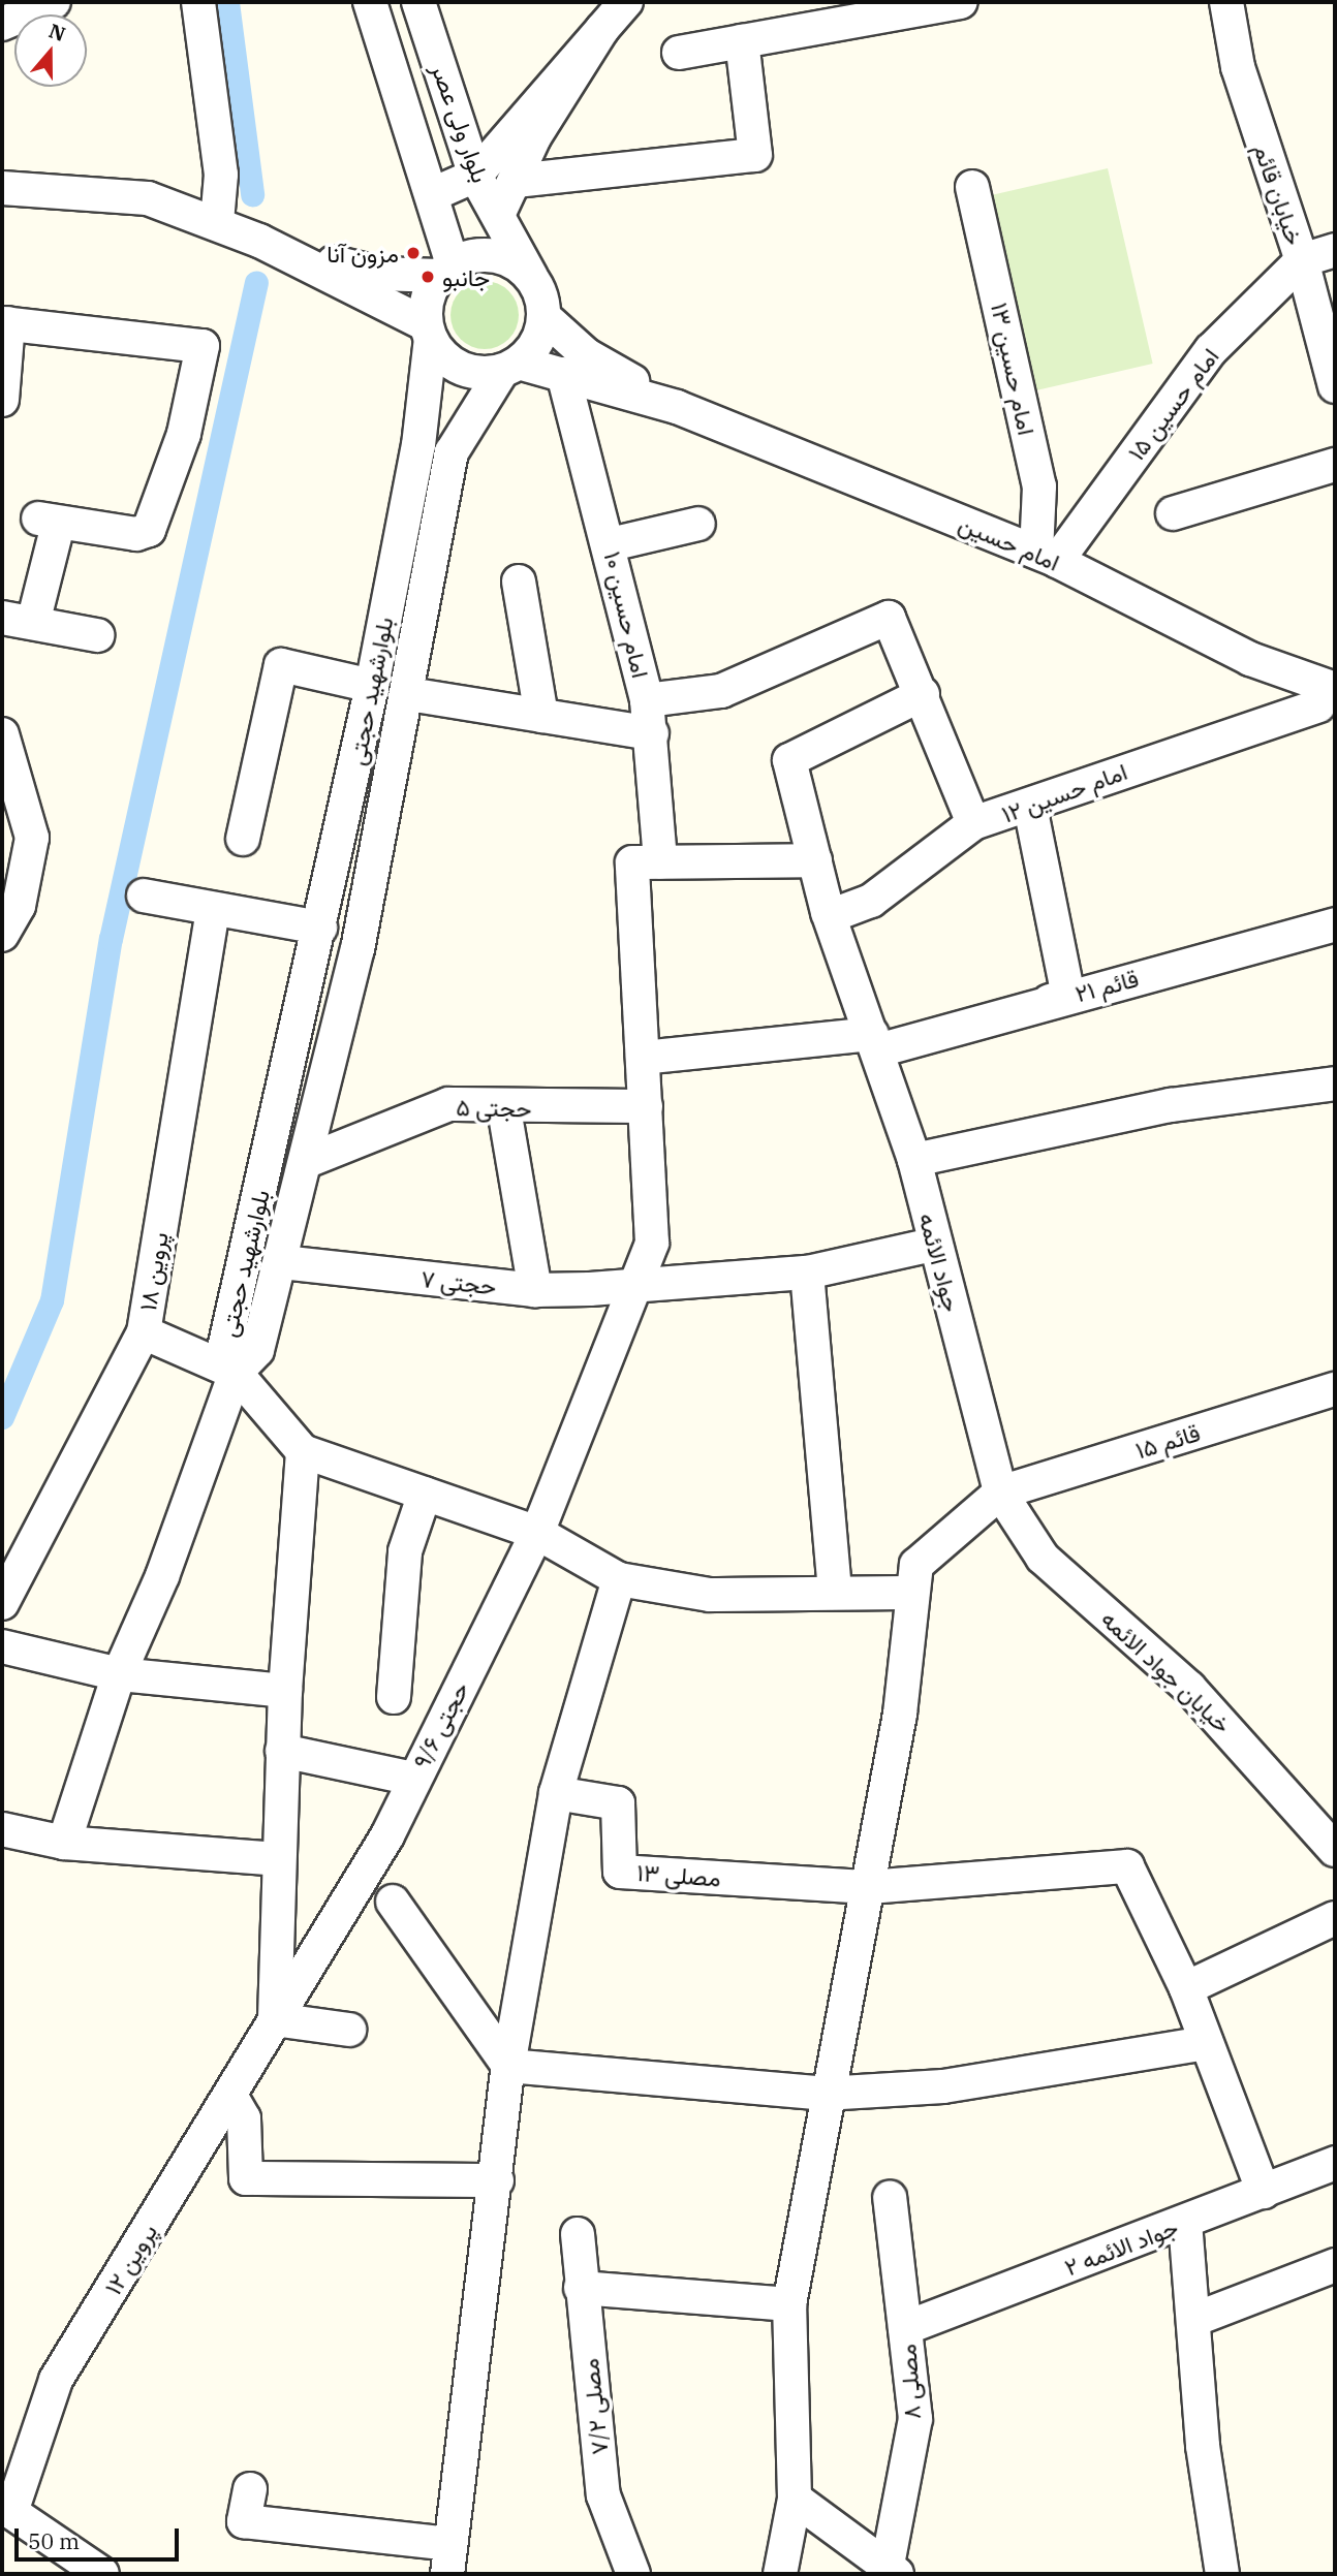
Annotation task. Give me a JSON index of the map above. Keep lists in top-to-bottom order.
{
  "streets": {
    "street": [
      "بلوار ولی عصر",
      "خیابان قائم",
      "امام حسین ۱۳",
      "امام حسین ۱۵",
      "امام حسین",
      "۱۰ امام حسین",
      "بلوارشهید حجتی",
      "امام حسین ۱۲",
      "قائم ۲۱",
      "حجتی ۵",
      "جواد الائمه",
      "پروین ۱۸",
      "حجتی ۷",
      "قائم ۱۵",
      "خیابان جواد الائمه",
      "حجتی ۹/۶",
      "مصلی ۱۳",
      "جواد الائمه ۲",
      "پروین ۱۲",
      "مصلی ۸",
      "مصلی ۷/۲"
    ]
  },
  "crossings": [
    ["بلوار ولی عصر", "امام حسین"],
    ["بلوار ولی عصر", "بلوارشهید حجتی"],
    ["خیابان قائم", "امام حسین ۱۵"],
    ["امام حسین ۱۳", "امام حسین ۱۵"],
    ["امام حسین ۱۳", "امام حسین"],
    ["امام حسین ۱۵", "امام حسین"],
    ["امام حسین", "۱۰ امام حسین"],
    ["امام حسین", "بلوارشهید حجتی"],
    ["امام حسین", "امام حسین ۱۲"],
    ["۱۰ امام حسین", "حجتی ۹/۶"],
    ["بلوارشهید حجتی", "حجتی ۵"],
    ["بلوارشهید حجتی", "حجتی ۷"],
    ["امام حسین ۱۲", "جواد الائمه"],
    ["قائم ۲۱", "جواد الائمه"],
    ["قائم ۲۱", "حجتی ۹/۶"],
    ["حجتی ۵", "حجتی ۹/۶"],
    ["جواد الائمه", "حجتی ۷"],
    ["جواد الائمه", "قائم ۱۵"],
    ["جواد الائمه", "خیابان جواد الائمه"],
    ["حجتی ۷", "حجتی ۹/۶"],
    ["قائم ۱۵", "خیابان جواد الائمه"],
    ["حجتی ۹/۶", "پروین ۱۲"],
    ["جواد الائمه ۲", "مصلی ۸"]
  ],
  "places": ["مزون آنا", "جانبو"],
  "scale_bar": "50 m",
  "north": "top"
}
